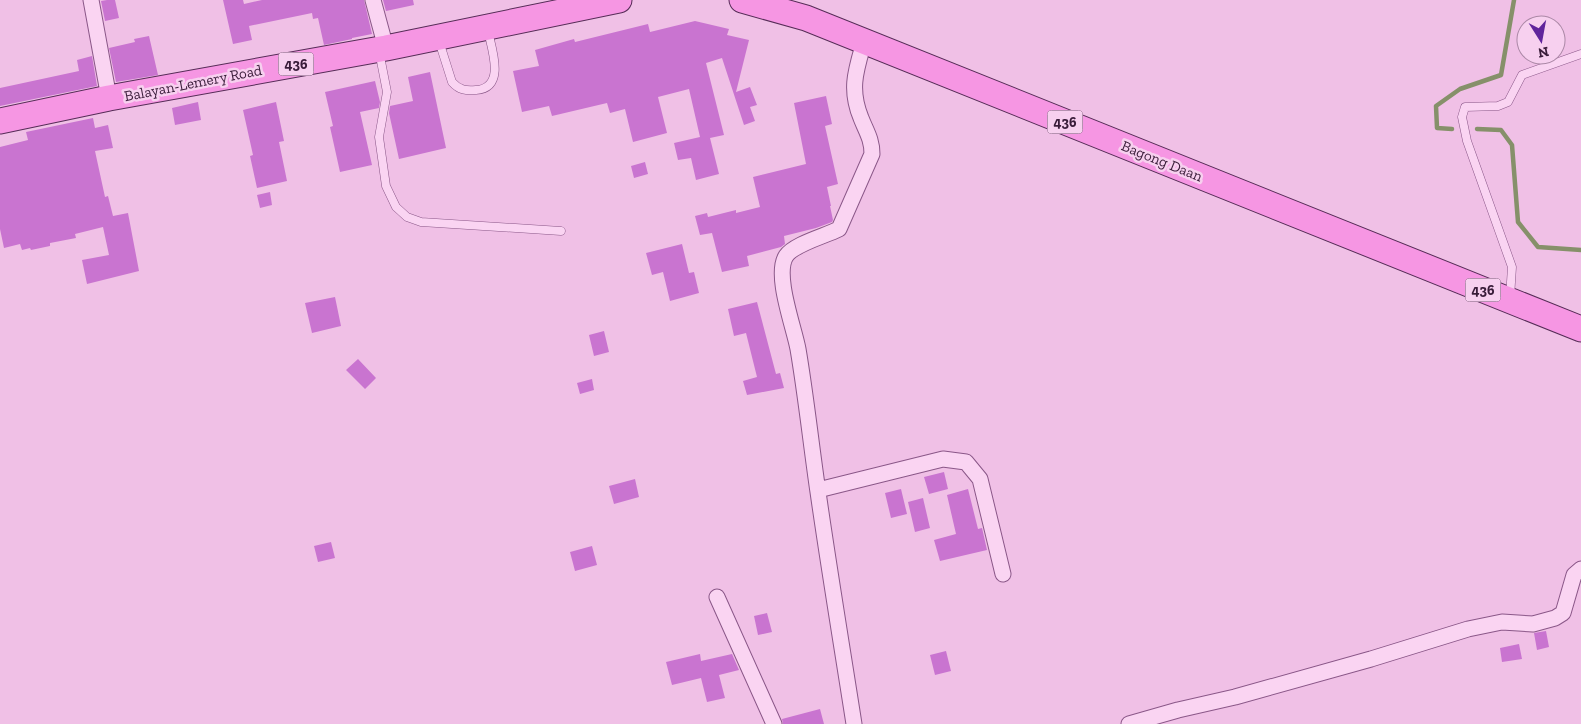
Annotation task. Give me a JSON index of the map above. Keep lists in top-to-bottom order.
{
  "streets": {
    "main road": ["436", "Balayan-Lemery Road", "Bagong Daan"]
  },
  "north": "bottom"
}
